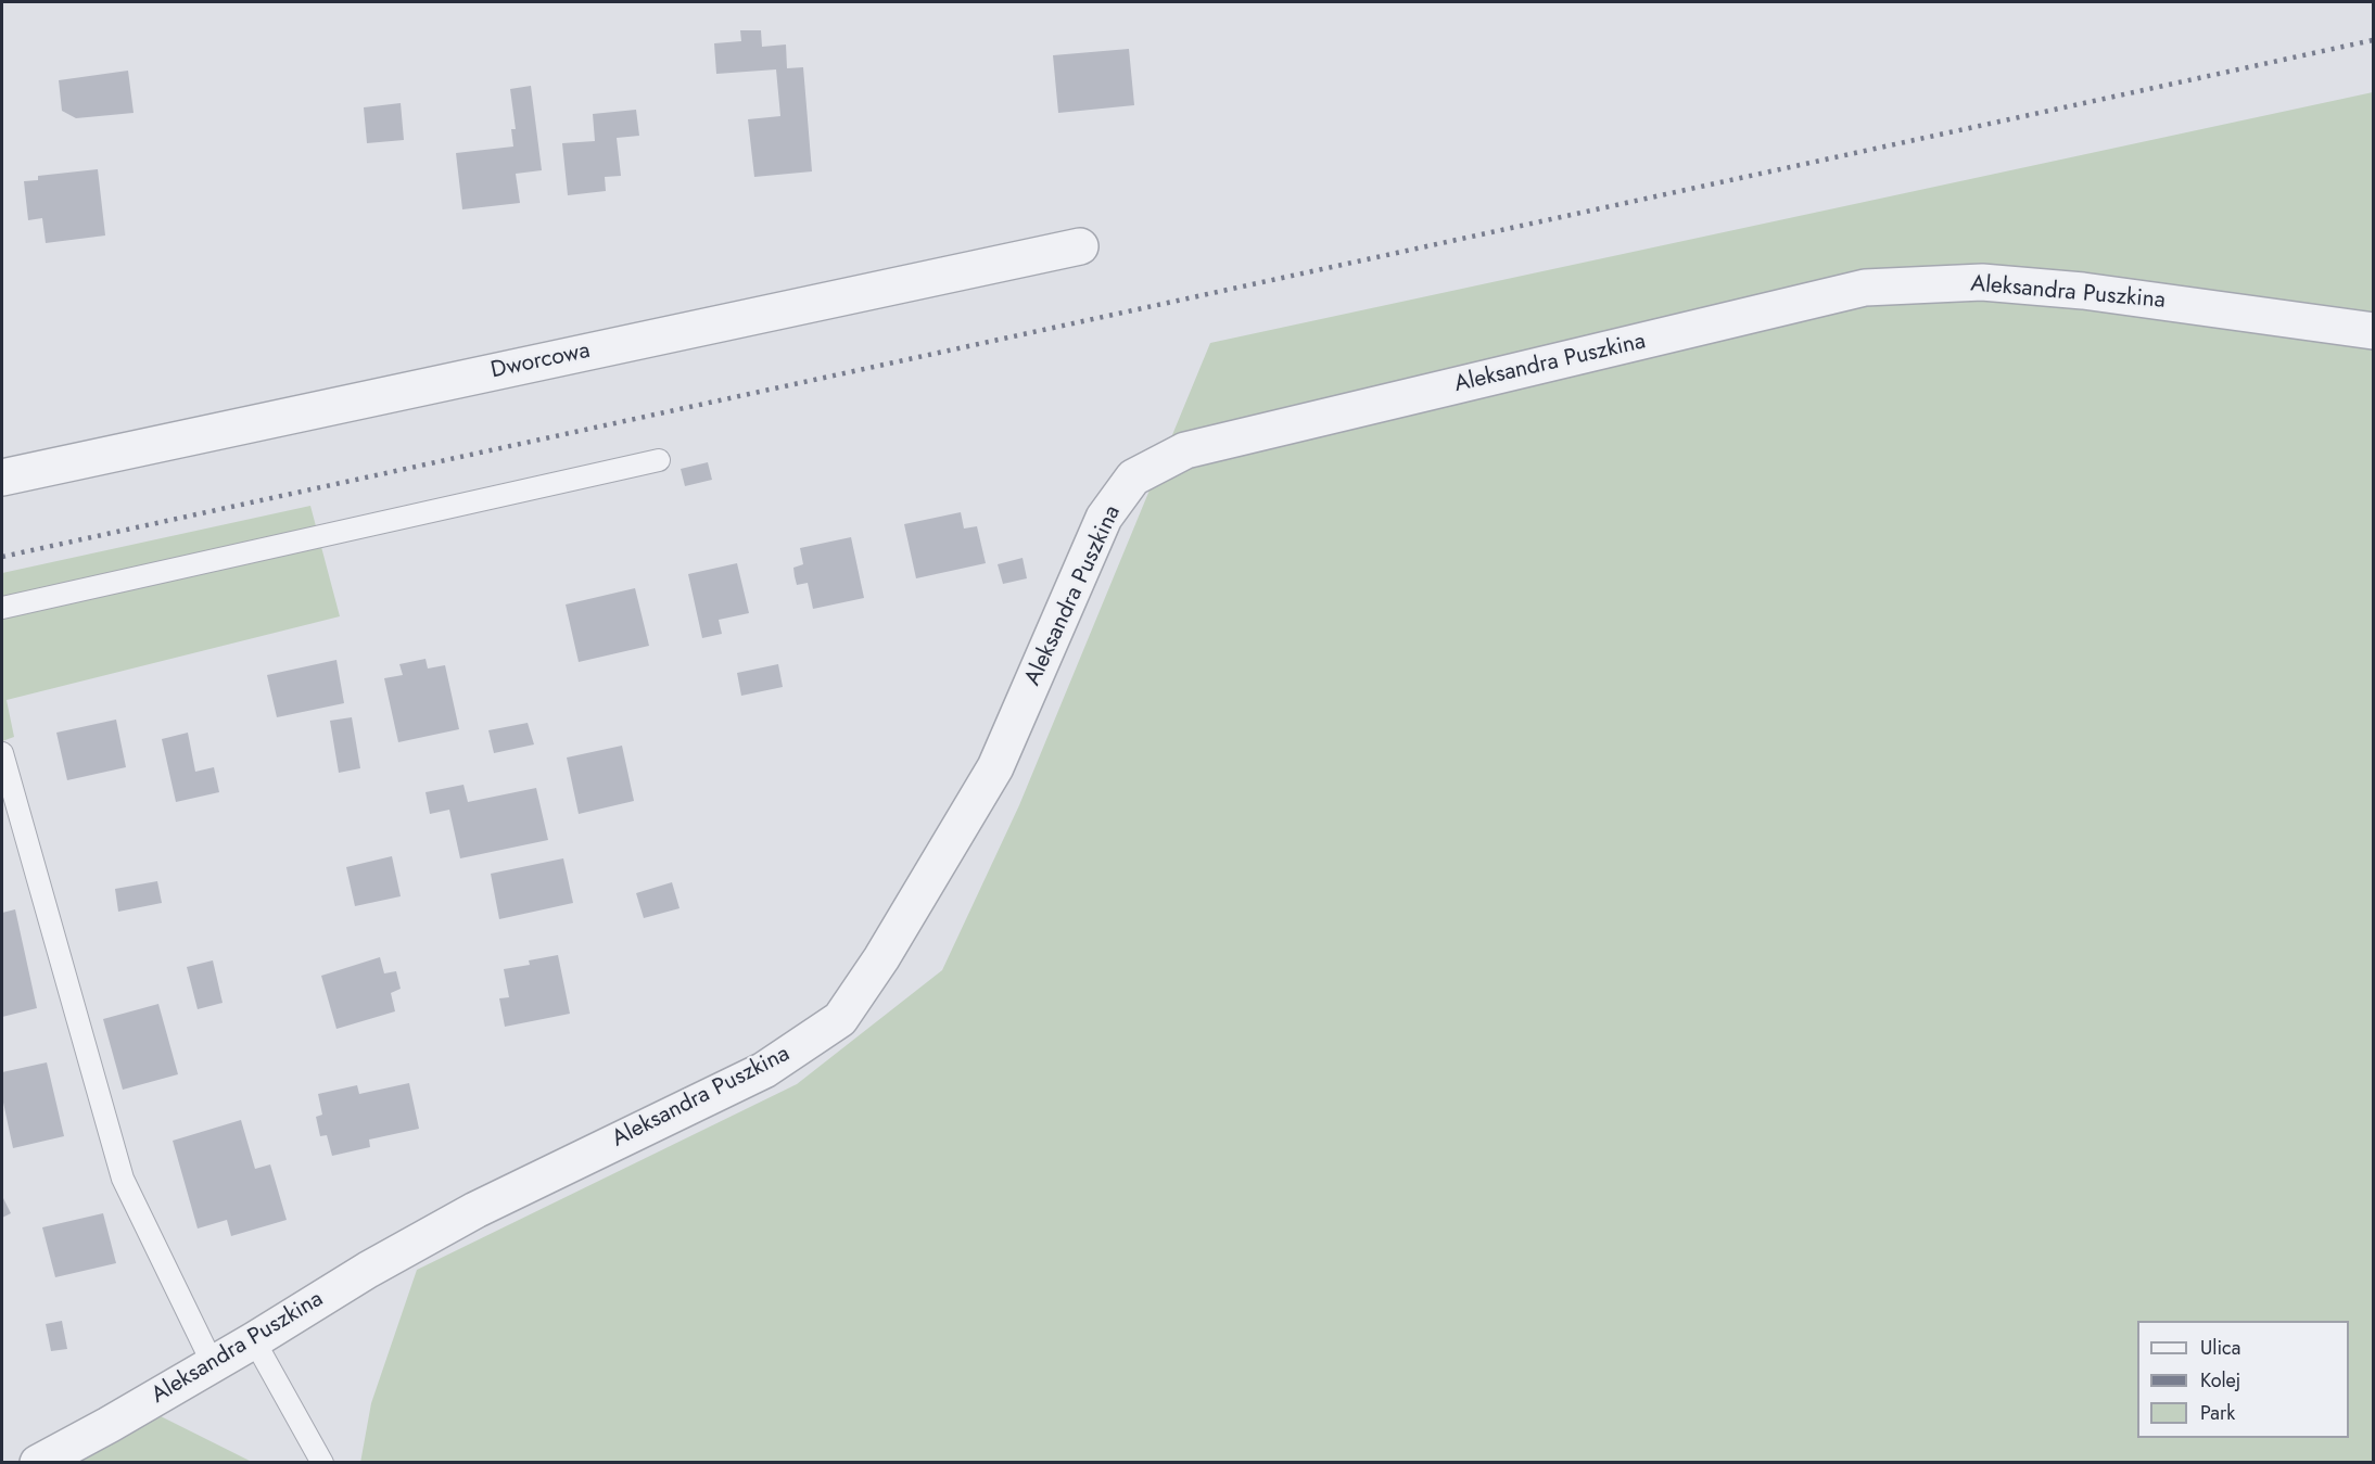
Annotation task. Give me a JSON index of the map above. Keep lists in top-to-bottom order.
{
  "streets": {
    "street": ["Aleksandra Puszkina", "Dworcowa"]
  },
  "legend": ["Ulica", "Kolej", "Park"]
}
